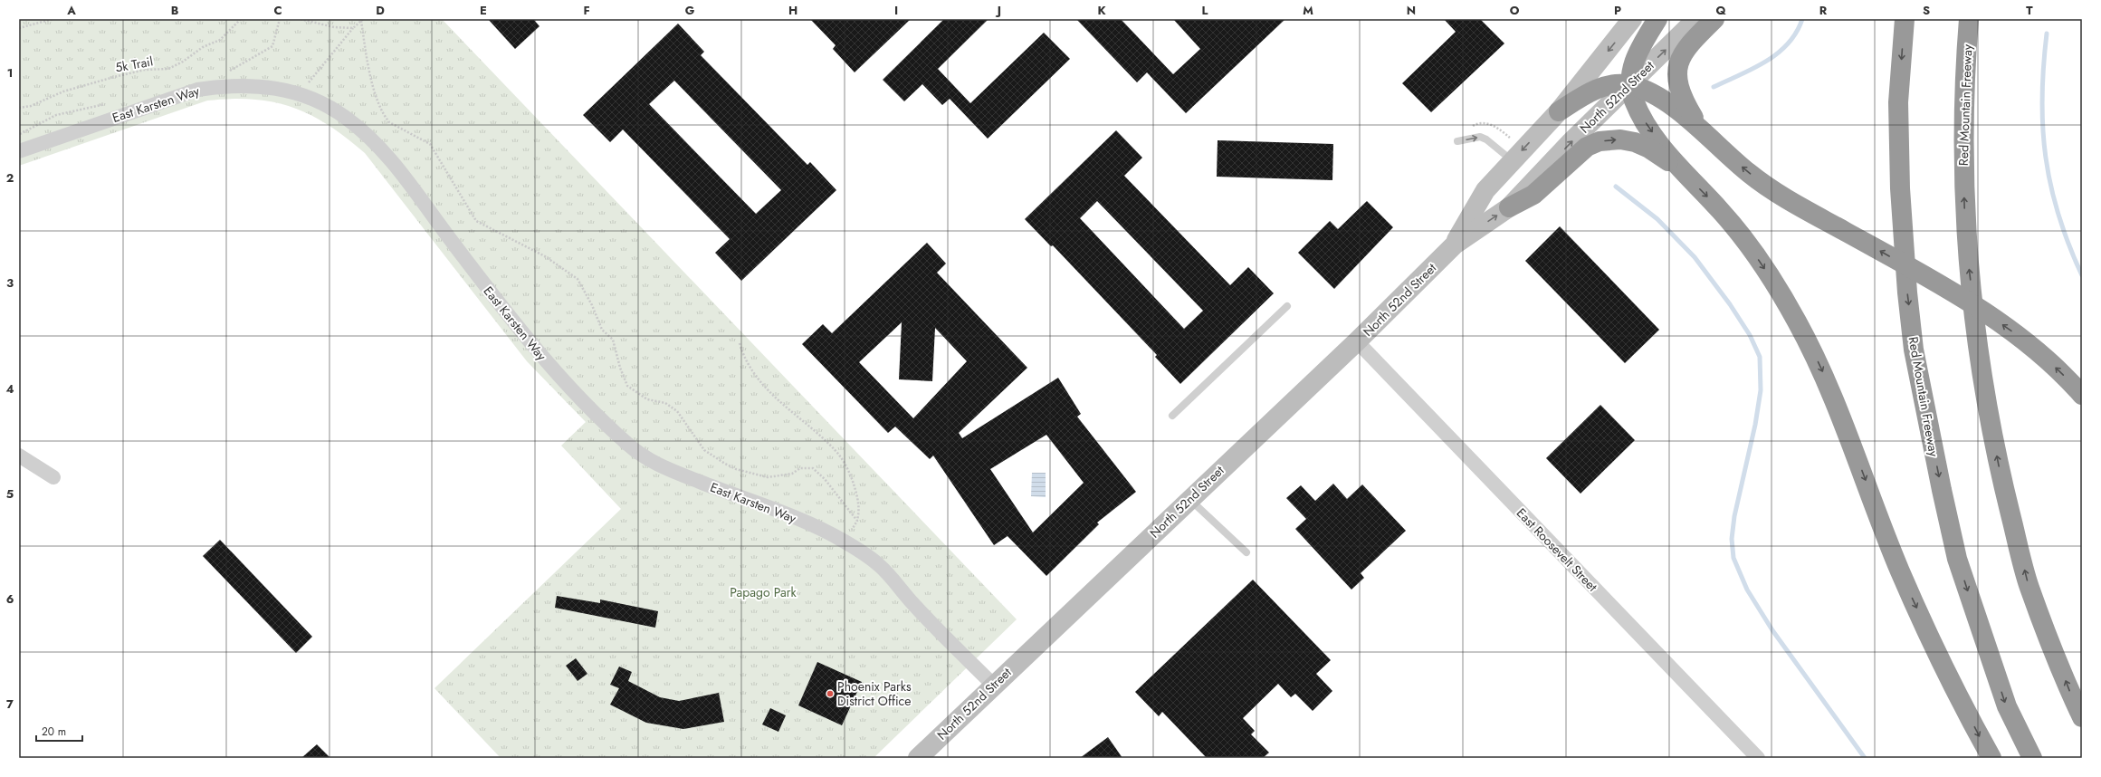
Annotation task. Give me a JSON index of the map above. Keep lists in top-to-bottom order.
{
  "streets": {
    "highway": ["Red Mountain Freeway"],
    "main road": ["North 52nd Street"],
    "street": ["East Karsten Way", "East Roosevelt Street"],
    "path": ["5k Trail"]
  },
  "crossings": [
    ["North 52nd Street", "East Karsten Way"],
    ["North 52nd Street", "East Roosevelt Street"]
  ],
  "parks": ["Papago Park"],
  "places": ["Phoenix Parks District Office"],
  "scale_bar": "20 m",
  "grid": {
    "columns": [
      "A",
      "B",
      "C",
      "D",
      "E",
      "F",
      "G",
      "H",
      "I",
      "J",
      "K",
      "L",
      "M",
      "N",
      "O",
      "P",
      "Q",
      "R",
      "S",
      "T"
    ],
    "rows": [
      "1",
      "2",
      "3",
      "4",
      "5",
      "6",
      "7"
    ]
  }
}
